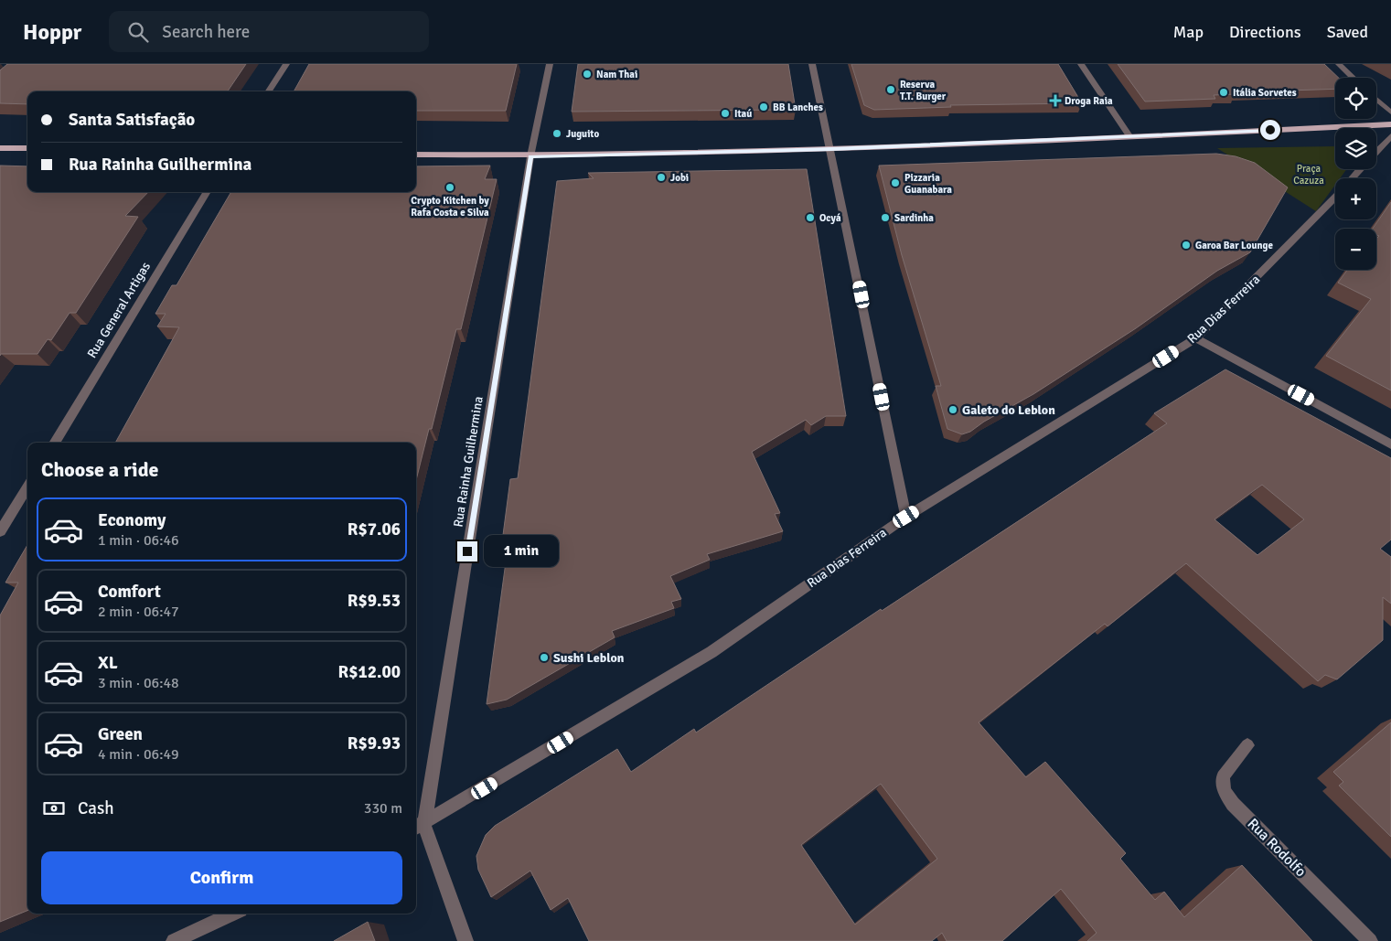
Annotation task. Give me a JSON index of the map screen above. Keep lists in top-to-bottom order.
{
  "streets": {
    "street": [
      "Rua Dias Ferreira",
      "Rua General Artigas",
      "Rua Rainha Guilhermina",
      "Rua Rodolfo"
    ]
  },
  "crossings": [
    ["Rua Dias Ferreira", "Rua Rainha Guilhermina"]
  ],
  "parks": ["Praça Cazuza"],
  "places": {
    "other": [
      "Nam Thai",
      "Reserva T.T. Burger",
      "Itália Sorvetes",
      "BB Lanches",
      "Itaú",
      "Juguito",
      "Jobi",
      "Pizzaria Guanabara",
      "Crypto Kitchen by Rafa Costa e Silva",
      "Ocyá",
      "Sardinha",
      "Garoa Bar Lounge",
      "Galeto do Leblon",
      "Sushi Leblon"
    ],
    "health": ["Droga Raia"]
  },
  "page": {
    "header": "Hoppr",
    "search": "Search here",
    "nav": ["Map", "Directions", "Saved"],
    "map_buttons": ["+", "−"],
    "banner": ["Santa Satisfação", "Rua Rainha Guilhermina"],
    "heading": "Choose a ride",
    "list": [
      {
        "name": "Economy",
        "note": "1 min · 06:46",
        "value": "R$7.06"
      },
      {
        "name": "Comfort",
        "note": "2 min · 06:47",
        "value": "R$9.53"
      },
      {
        "name": "XL",
        "note": "3 min · 06:48",
        "value": "R$12.00"
      },
      {
        "name": "Green",
        "note": "4 min · 06:49",
        "value": "R$9.93"
      }
    ],
    "bubble": "1 min",
    "pay": ["Cash", "330 m"],
    "buttons": "Confirm"
  }
}
